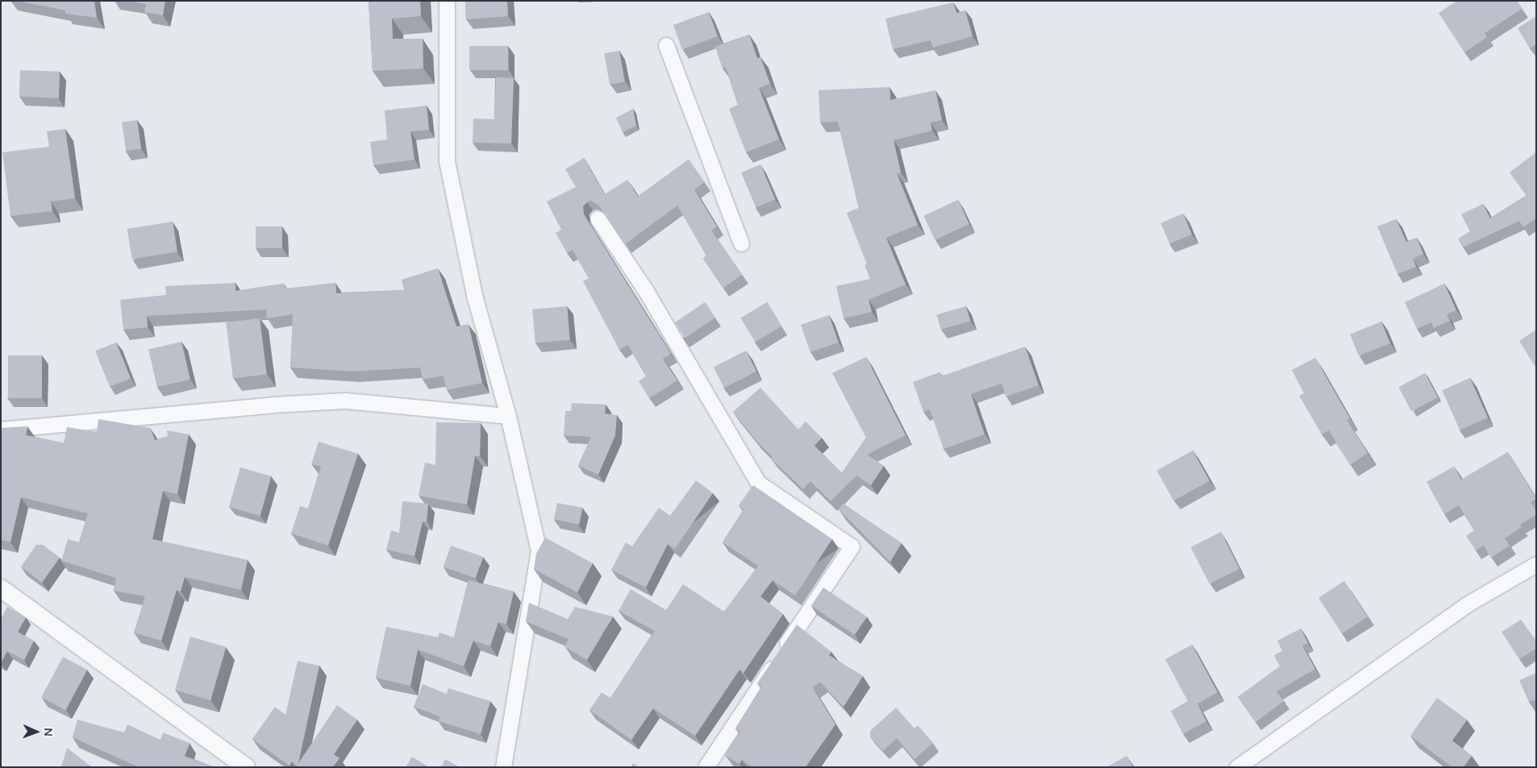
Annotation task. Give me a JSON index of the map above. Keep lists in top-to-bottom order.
{
  "north": "right"
}
